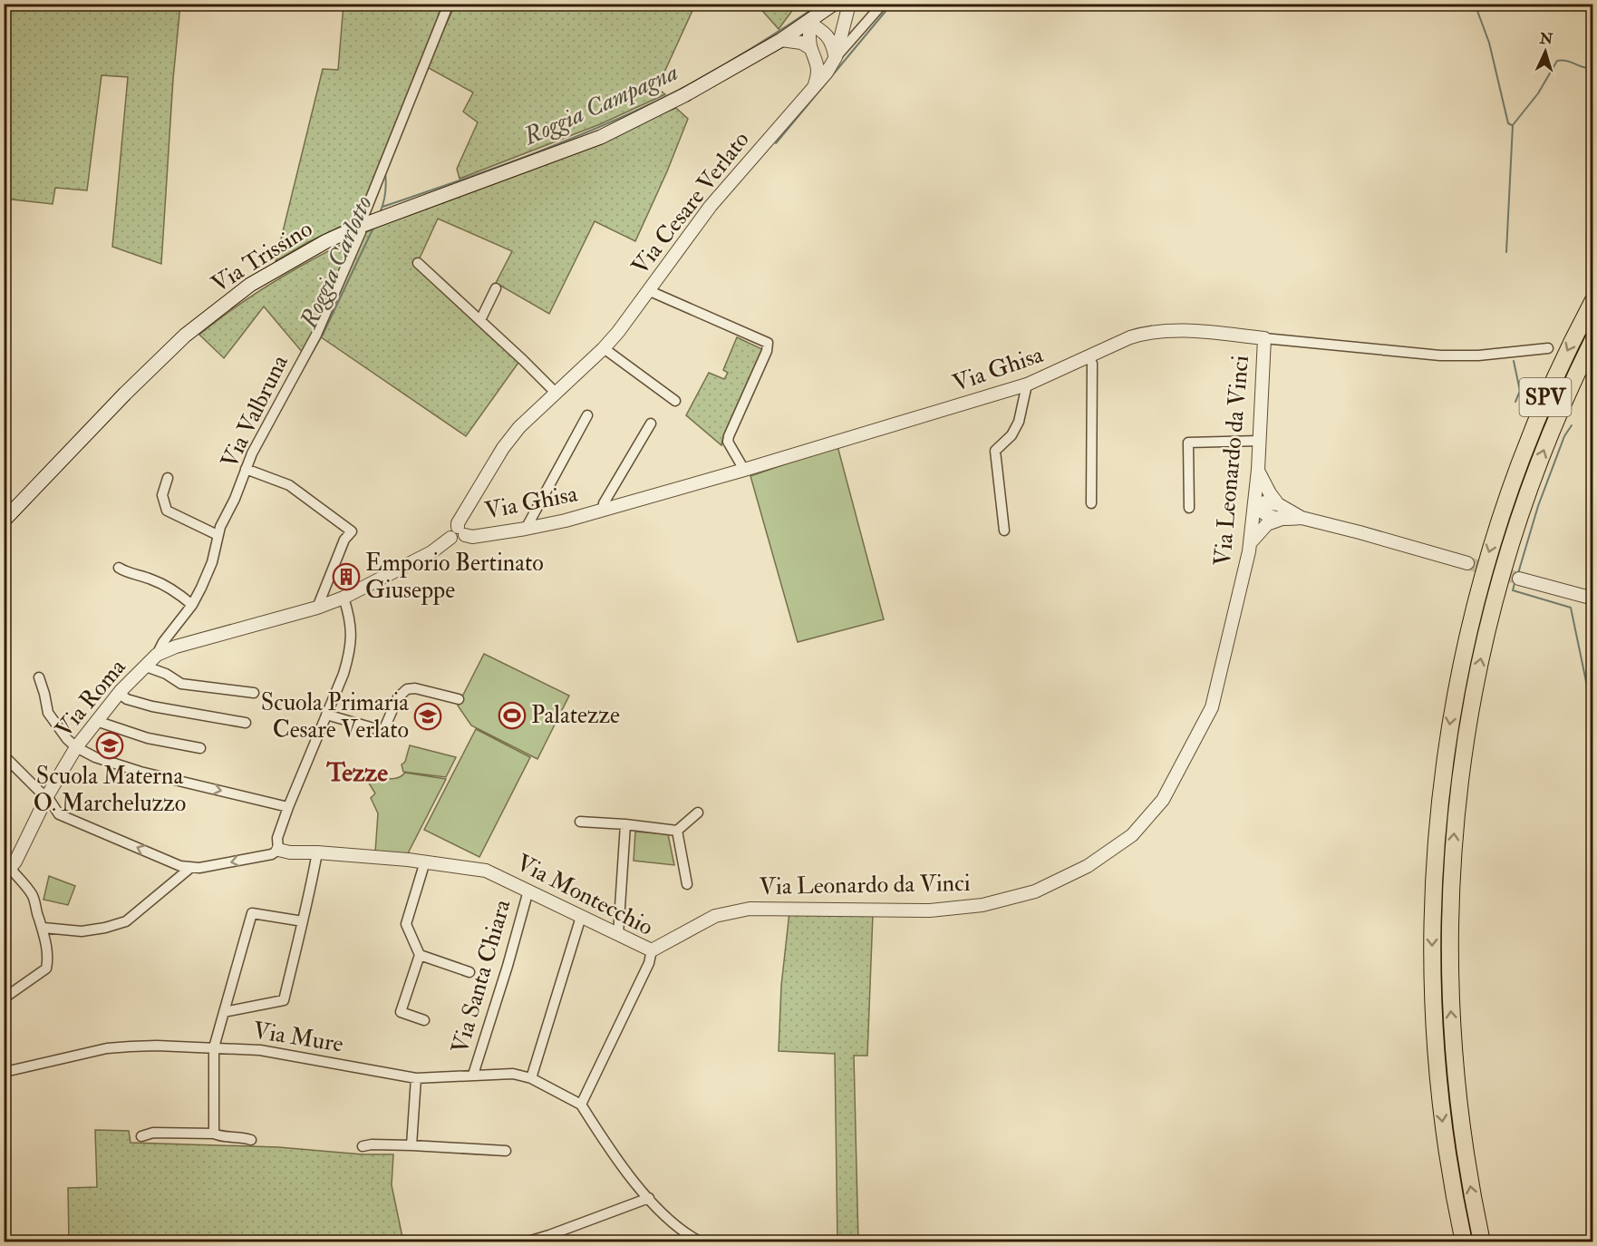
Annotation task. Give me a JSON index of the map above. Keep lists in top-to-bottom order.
{
  "streets": {
    "highway": ["SPV"],
    "main road": ["Via Trissino"],
    "street": [
      "Via Cesare Verlato",
      "Via Ghisa",
      "Via Valbruna",
      "Via Leonardo da Vinci",
      "Via Roma",
      "Via Montecchio",
      "Via Santa Chiara",
      "Via Mure"
    ]
  },
  "crossings": [
    ["Via Cesare Verlato", "Via Ghisa"],
    ["Via Cesare Verlato", "Via Roma"],
    ["Via Trissino", "Via Valbruna"],
    ["Via Ghisa", "Via Leonardo da Vinci"],
    ["Via Valbruna", "Via Roma"],
    ["Via Leonardo da Vinci", "Via Montecchio"],
    ["Via Montecchio", "Via Santa Chiara"],
    ["Via Montecchio", "Via Mure"],
    ["Via Santa Chiara", "Via Mure"]
  ],
  "districts": ["Tezze"],
  "water": ["Roggia Campagna", "Roggia Carlotto"],
  "places": {
    "building": ["Emporio Bertinato Giuseppe"],
    "sports": ["Palatezze"],
    "school or university": ["Scuola Primaria Cesare Verlato", "Scuola Materna O. Marcheluzzo"]
  },
  "north": "top"
}
